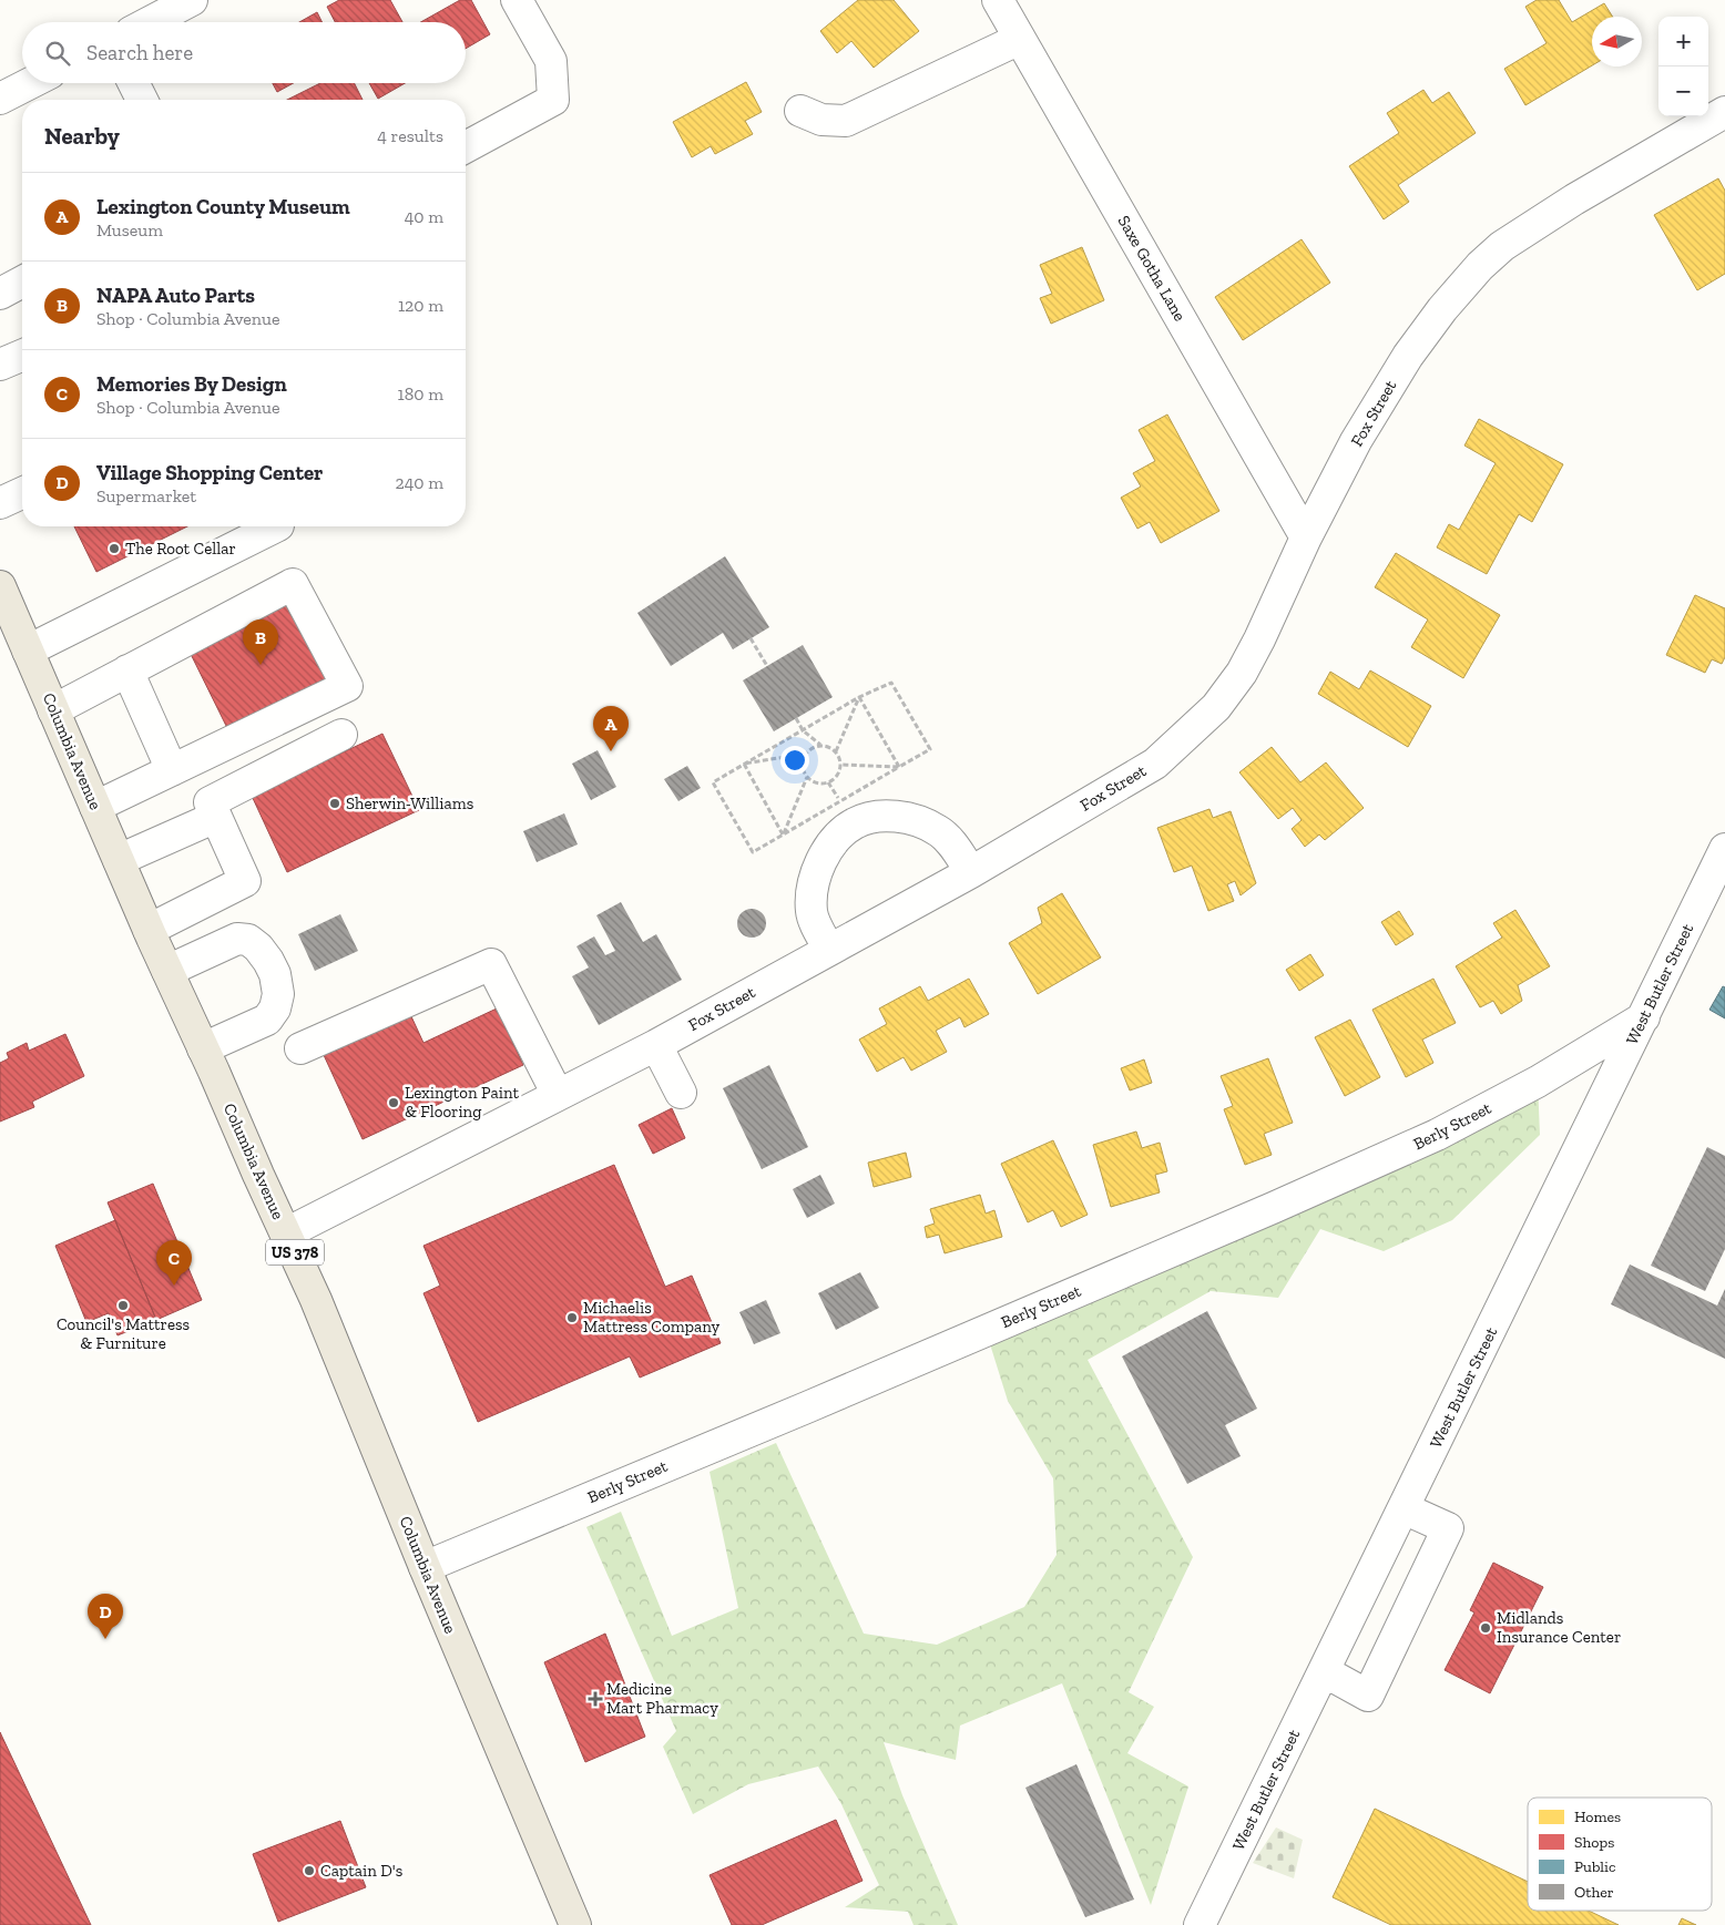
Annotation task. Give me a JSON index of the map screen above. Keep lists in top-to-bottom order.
{
  "streets": {
    "main road": ["Columbia Avenue", "US 378"],
    "street": [
      "Saxe Gotha Lane",
      "Fox Street",
      "West Butler Street",
      "Berly Street"
    ]
  },
  "crossings": [
    ["Saxe Gotha Lane", "Fox Street"],
    ["Fox Street", "Columbia Avenue"],
    ["Columbia Avenue", "Berly Street"],
    ["West Butler Street", "Berly Street"]
  ],
  "places": {
    "other": [
      "The Root Cellar",
      "Sherwin-Williams",
      "Lexington Paint & Flooring",
      "Council's Mattress & Furniture",
      "Michaelis Mattress Company",
      "Midlands Insurance Center",
      "Captain D's"
    ],
    "health": ["Medicine Mart Pharmacy"]
  },
  "legend": [
    "Homes",
    "Shops",
    "Public",
    "Other"
  ],
  "north": "left",
  "page": {
    "map_buttons": ["+", "−"],
    "search": "Search here",
    "heading": ["Nearby", "4 results"],
    "list": [
      {
        "mark": "A",
        "name": "Lexington County Museum",
        "note": "Museum",
        "value": "40 m"
      },
      {
        "mark": "B",
        "name": "NAPA Auto Parts",
        "note": "Shop · Columbia Avenue",
        "value": "120 m"
      },
      {
        "mark": "C",
        "name": "Memories By Design",
        "note": "Shop · Columbia Avenue",
        "value": "180 m"
      },
      {
        "mark": "D",
        "name": "Village Shopping Center",
        "note": "Supermarket",
        "value": "240 m"
      }
    ],
    "pins": [
      "B",
      "A",
      "C",
      "D"
    ]
  }
}
